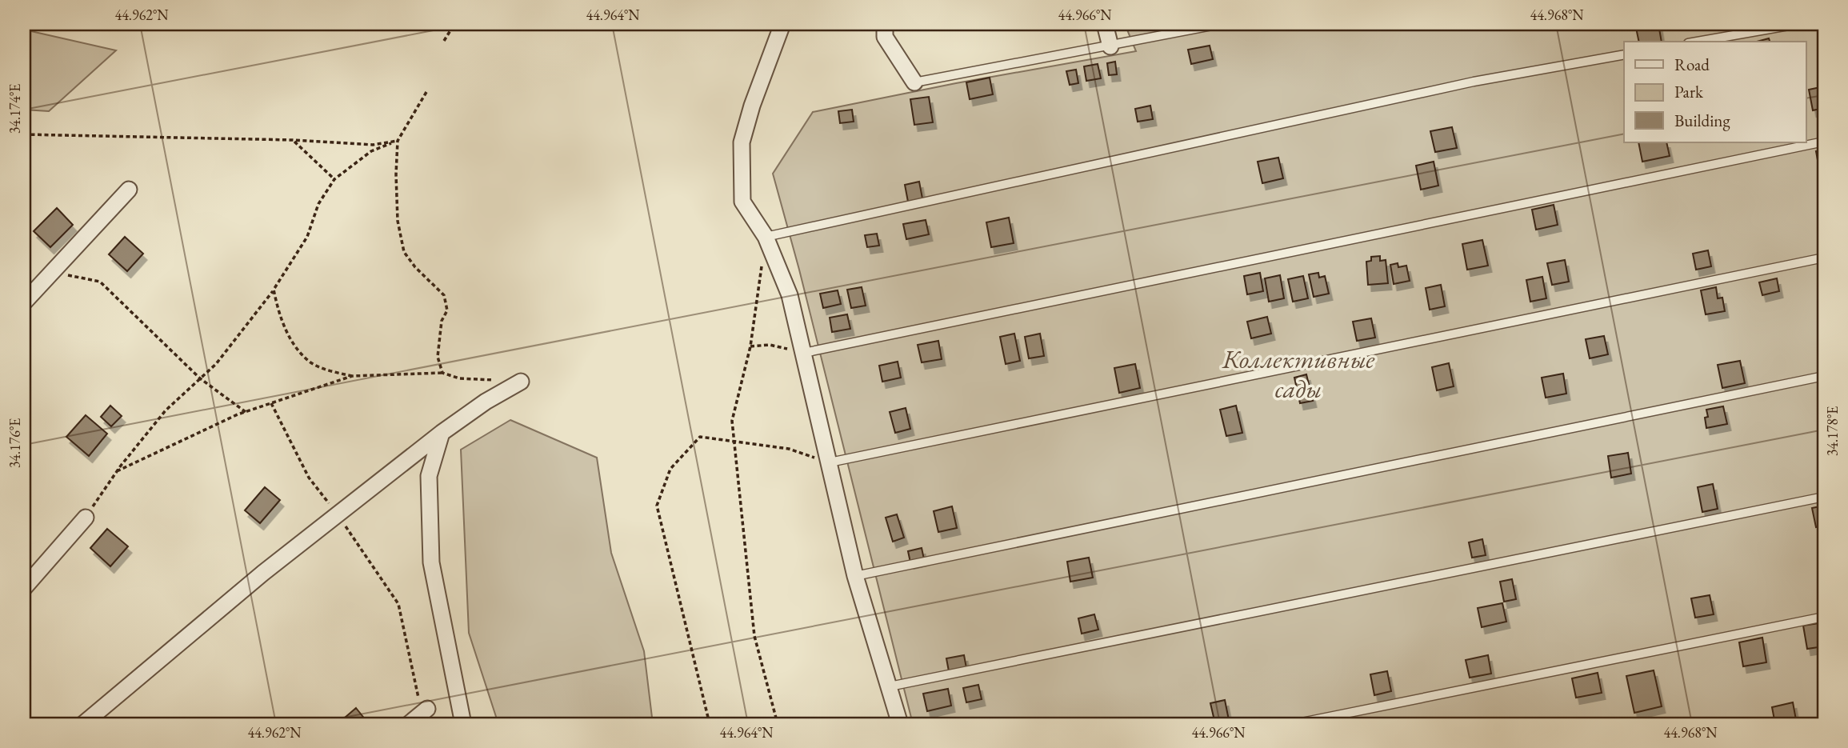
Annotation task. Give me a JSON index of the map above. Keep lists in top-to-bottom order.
{
  "parks": ["Коллективные сады"],
  "legend": ["Road", "Park", "Building"],
  "coordinates": [
    "44.962°N",
    "44.964°N",
    "44.966°N",
    "44.968°N",
    "34.174°E",
    "34.178°E",
    "34.176°E"
  ]
}
